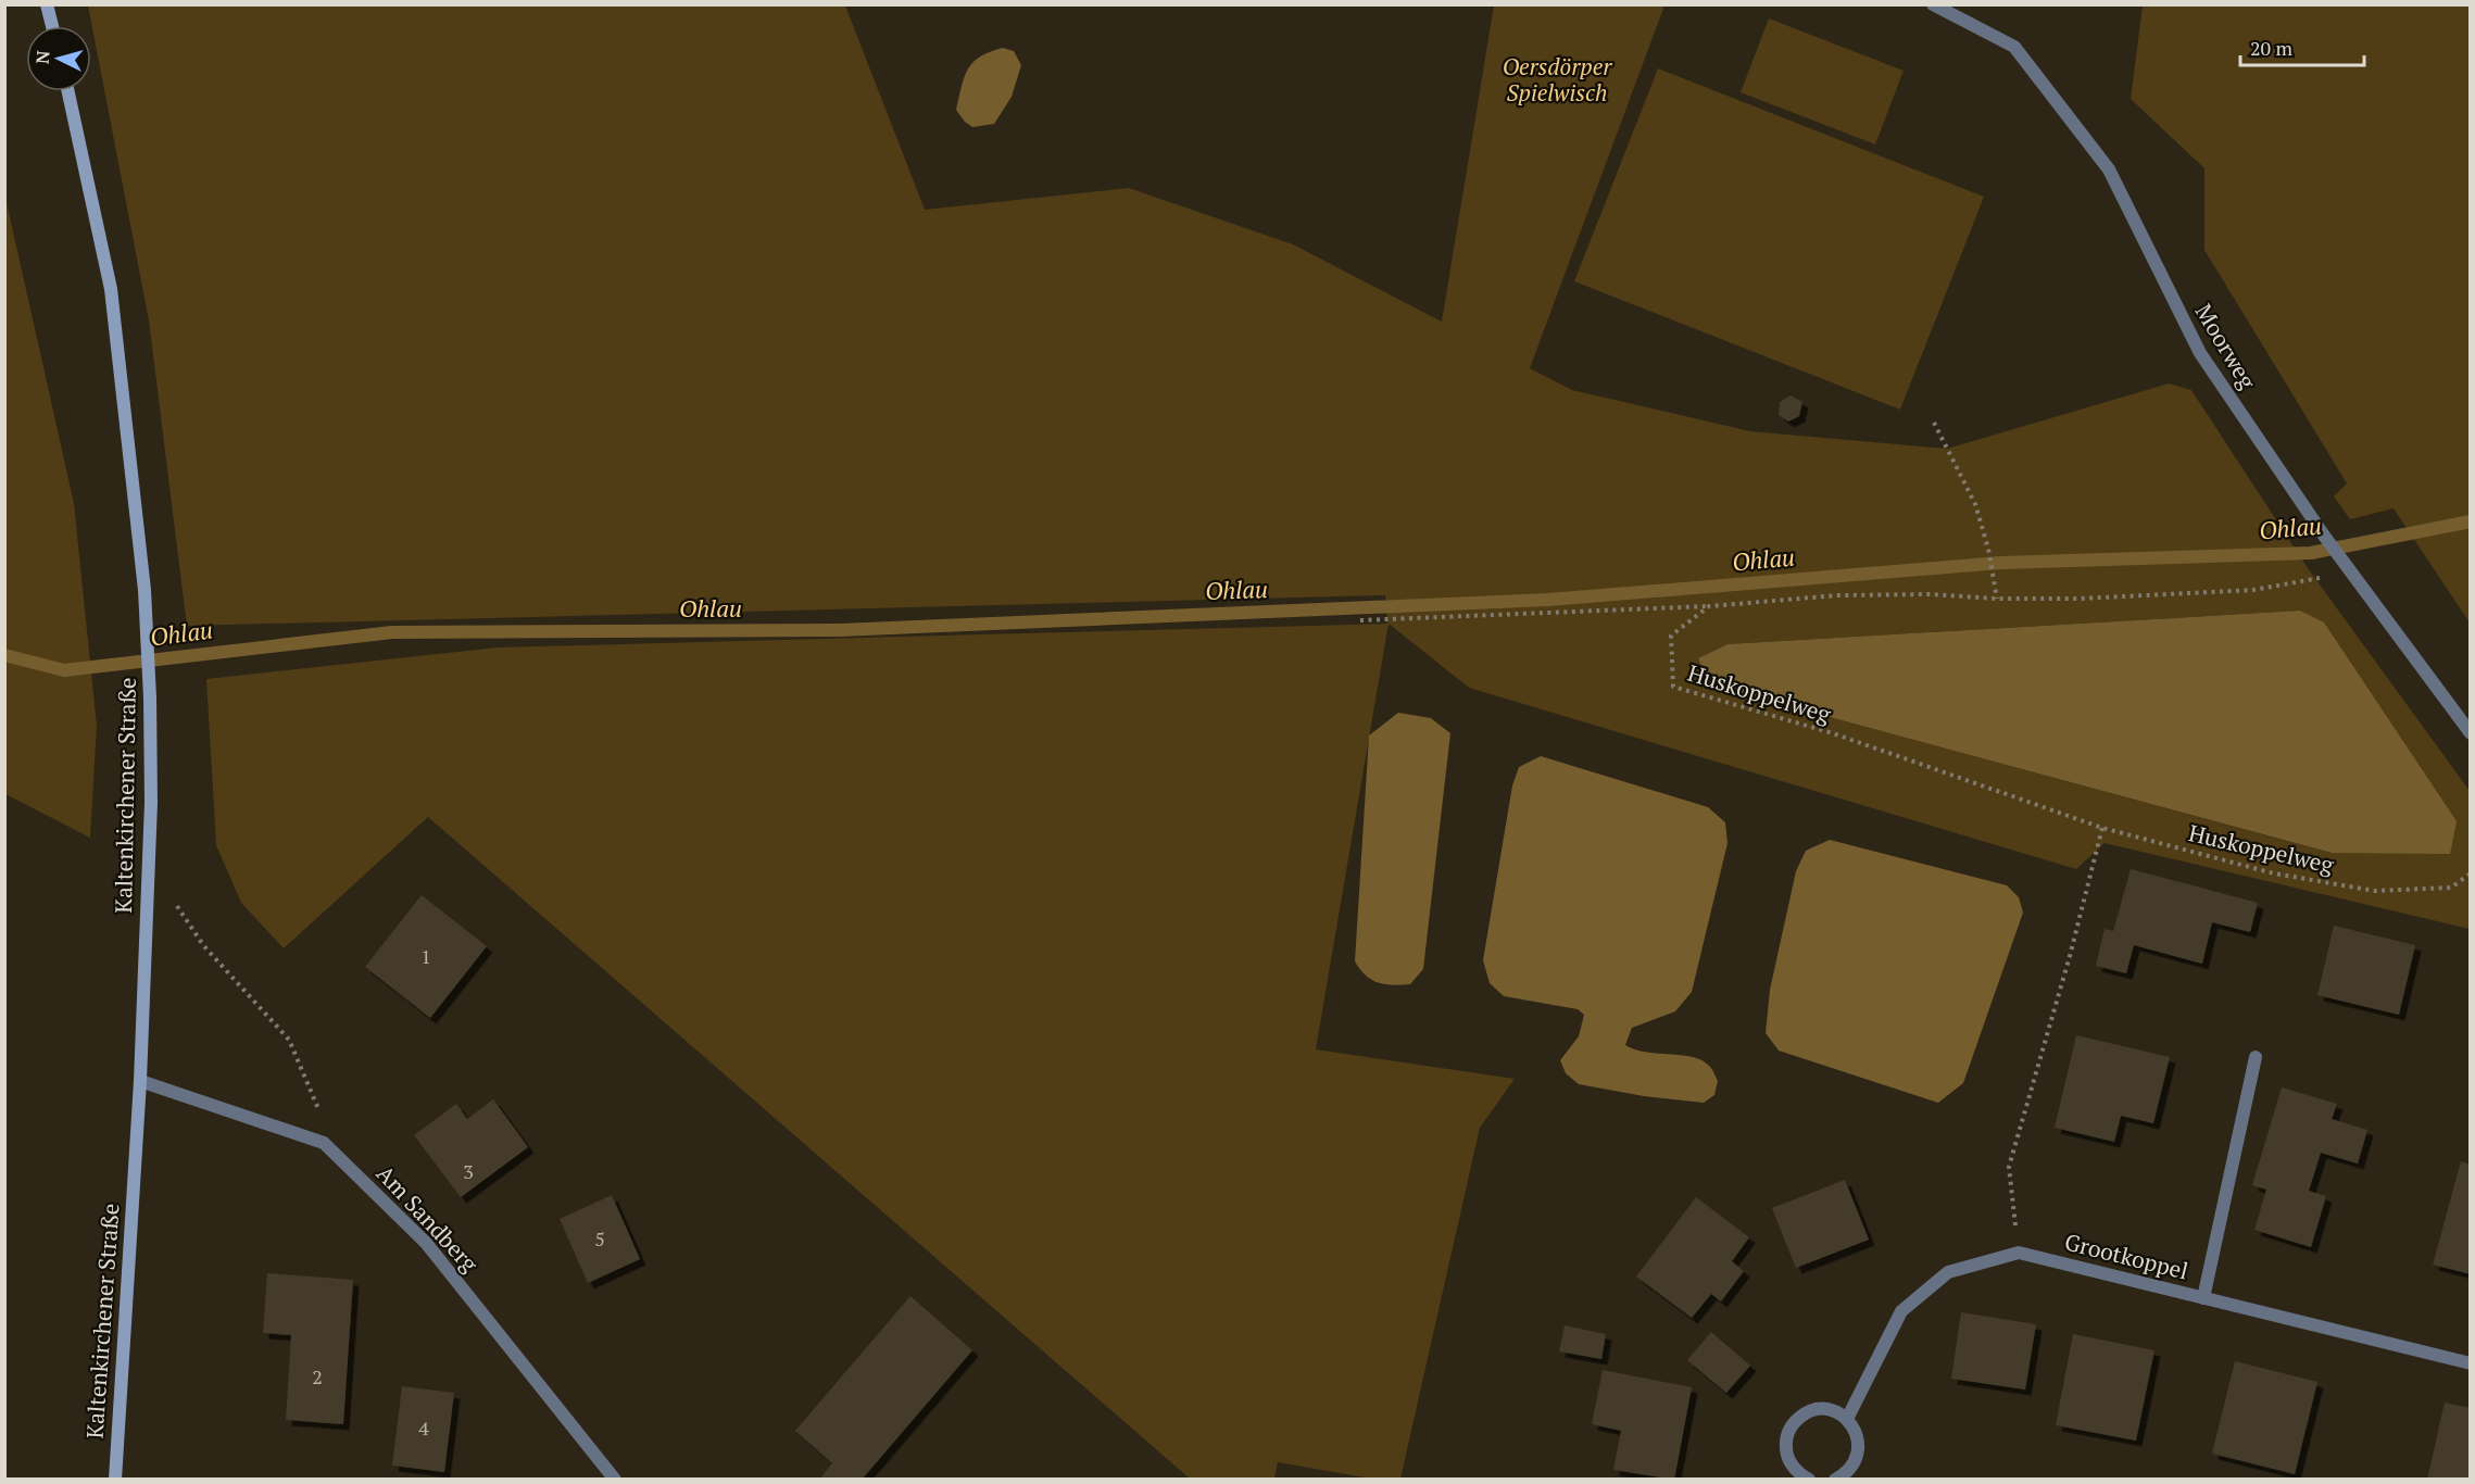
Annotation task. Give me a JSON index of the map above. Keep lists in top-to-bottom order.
{
  "streets": {
    "main road": ["Kaltenkirchener Straße"],
    "street": ["Moorweg", "Am Sandberg", "Grootkoppel"],
    "path": ["Huskoppelweg"]
  },
  "crossings": [
    ["Kaltenkirchener Straße", "Am Sandberg"]
  ],
  "water": ["Ohlau"],
  "parks": ["Oersdörper Spielwisch"],
  "house_numbers": [
    "1",
    "3",
    "5",
    "2",
    "4"
  ],
  "scale_bar": "20 m",
  "north": "left"
}
